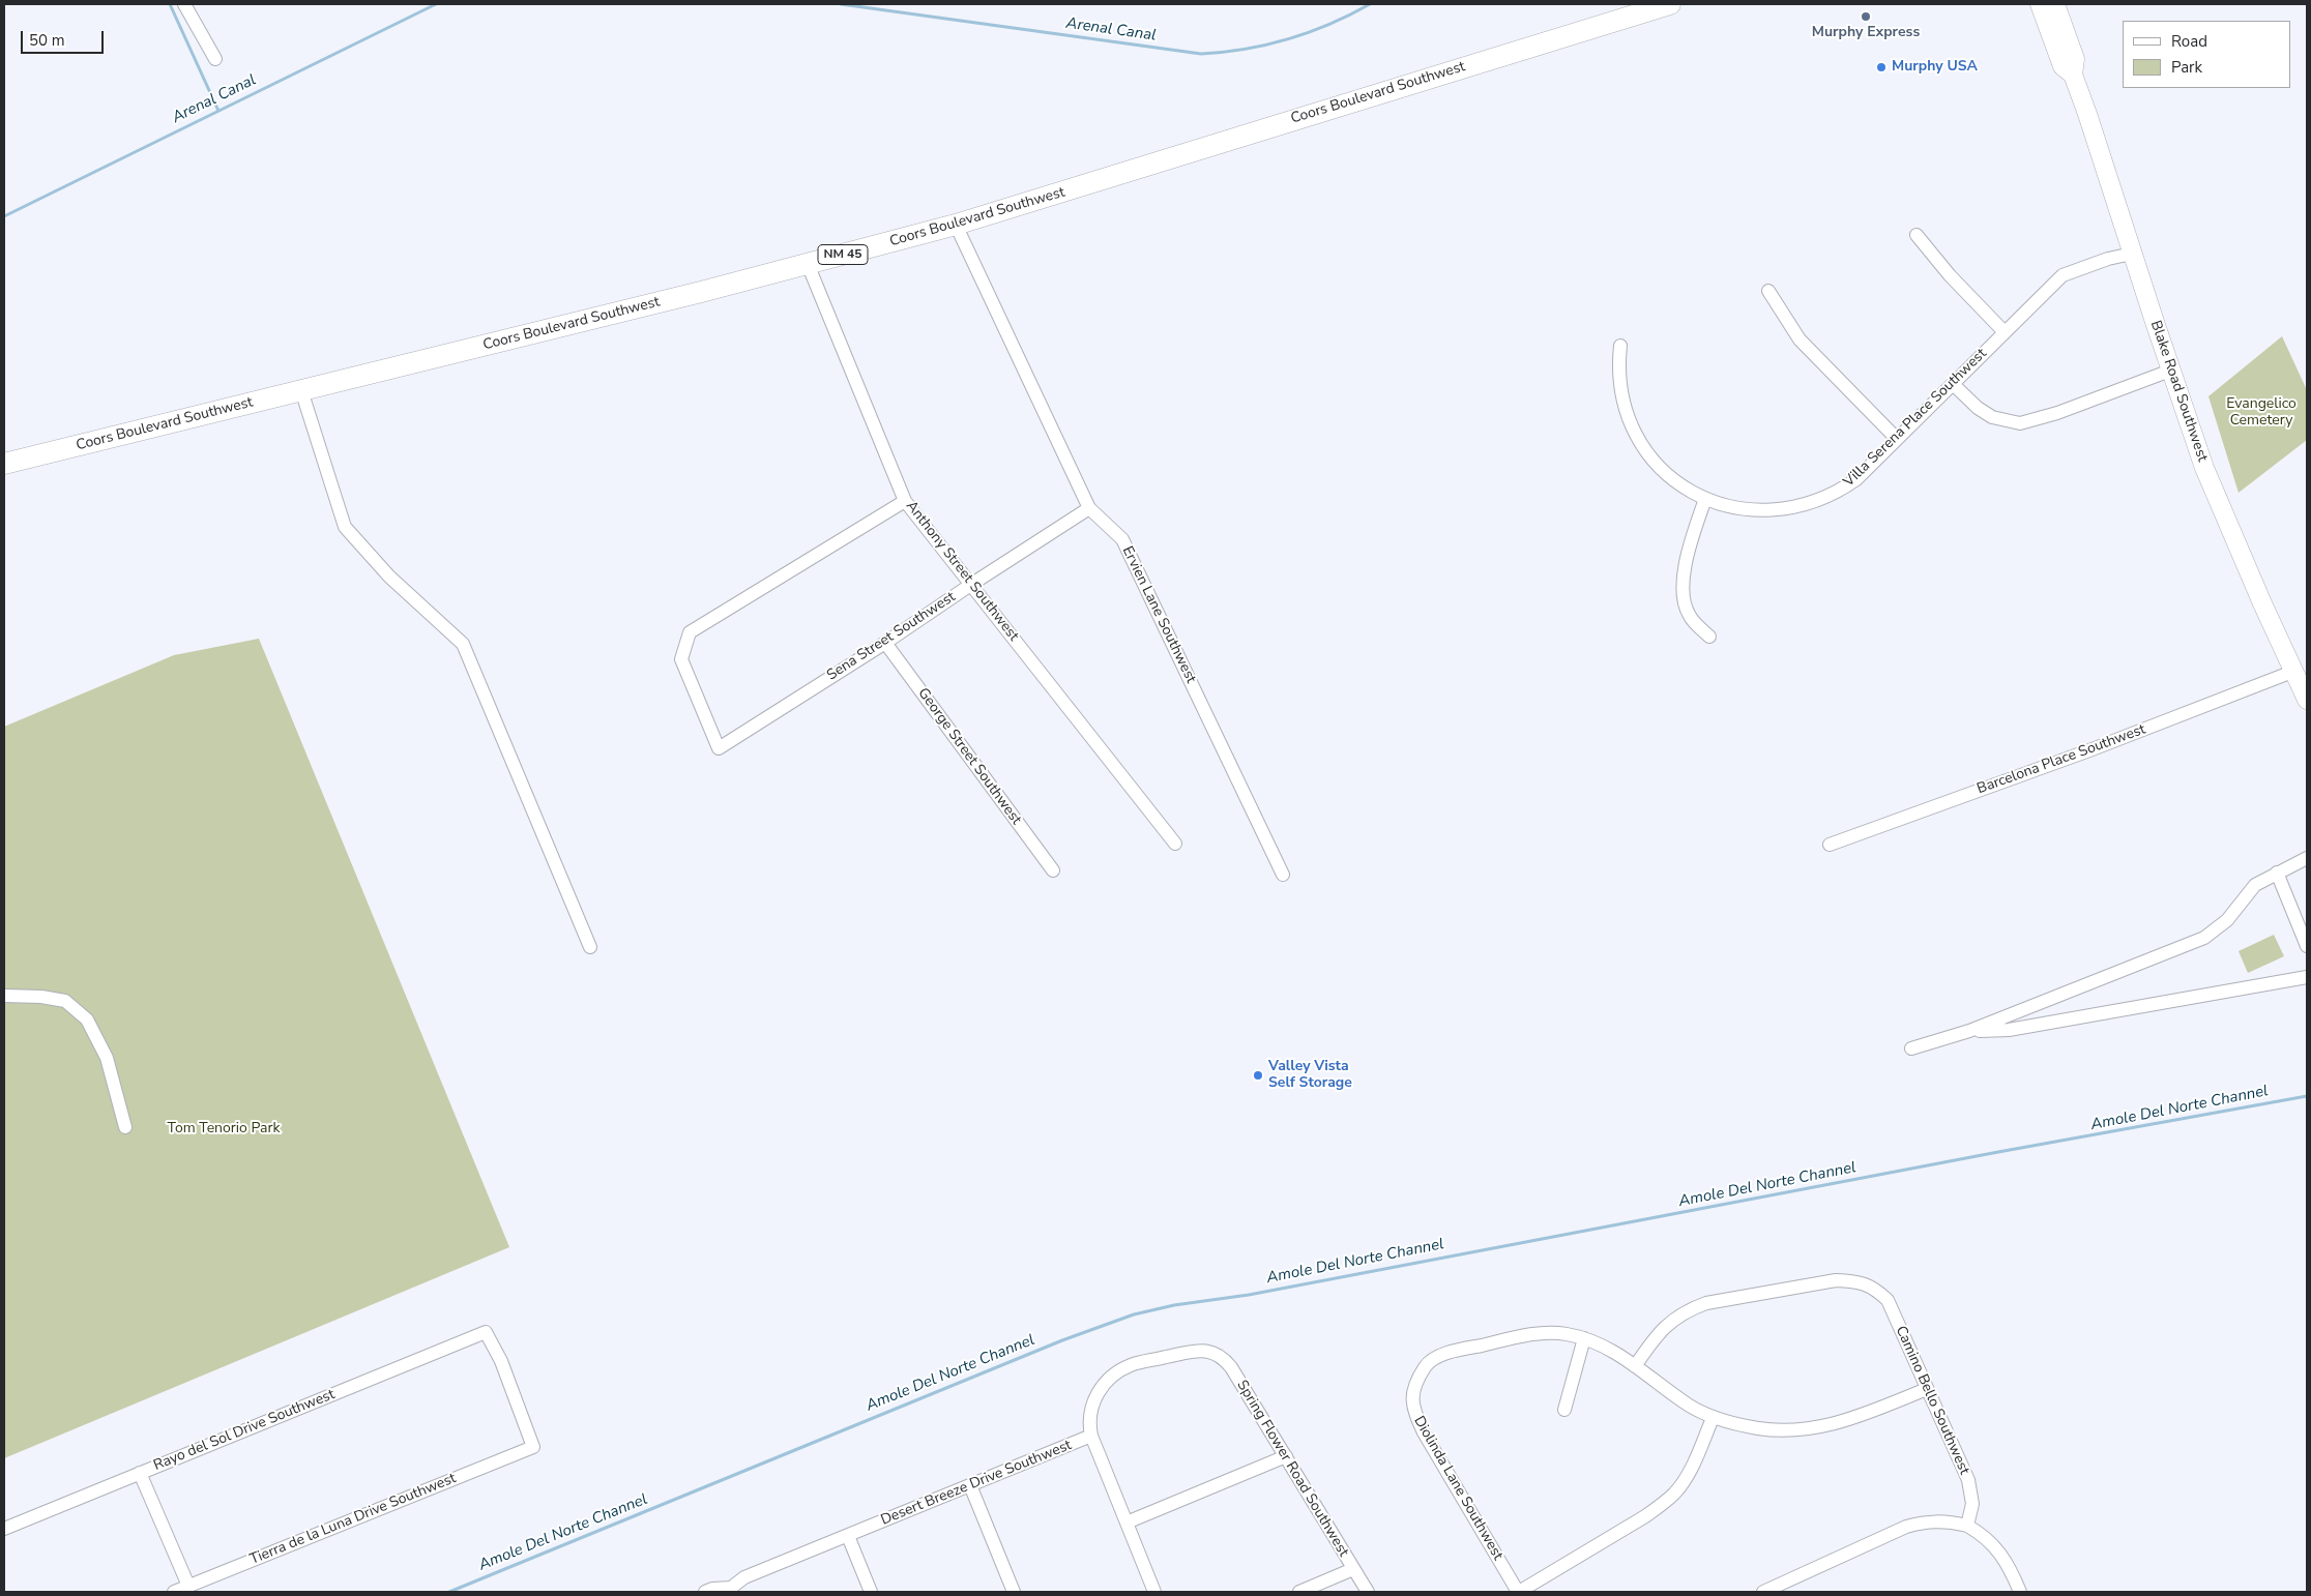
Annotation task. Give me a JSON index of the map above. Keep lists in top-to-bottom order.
{
  "streets": {
    "main road": ["Coors Boulevard Southwest", "NM 45", "Blake Road Southwest"],
    "street": [
      "Villa Serena Place Southwest",
      "Anthony Street Southwest",
      "Ervien Lane Southwest",
      "Sena Street Southwest",
      "George Street Southwest",
      "Barcelona Place Southwest",
      "Camino Bello Southwest",
      "Rayo del Sol Drive Southwest",
      "Spring Flower Road Southwest",
      "Desert Breeze Drive Southwest",
      "Diolinda Lane Southwest",
      "Tierra de la Luna Drive Southwest"
    ]
  },
  "crossings": [
    ["Coors Boulevard Southwest", "Anthony Street Southwest"],
    ["Coors Boulevard Southwest", "Ervien Lane Southwest"],
    ["Blake Road Southwest", "Villa Serena Place Southwest"],
    ["Blake Road Southwest", "Barcelona Place Southwest"],
    ["Anthony Street Southwest", "Sena Street Southwest"],
    ["Ervien Lane Southwest", "Sena Street Southwest"],
    ["Sena Street Southwest", "George Street Southwest"],
    ["Rayo del Sol Drive Southwest", "Tierra de la Luna Drive Southwest"],
    ["Spring Flower Road Southwest", "Desert Breeze Drive Southwest"]
  ],
  "water": ["Arenal Canal", "Amole Del Norte Channel"],
  "parks": ["Evangelico Cemetery", "Tom Tenorio Park"],
  "places": ["Murphy Express", "Murphy USA", "Valley Vista Self Storage"],
  "legend": ["Road", "Park"],
  "scale_bar": "50 m"
}
